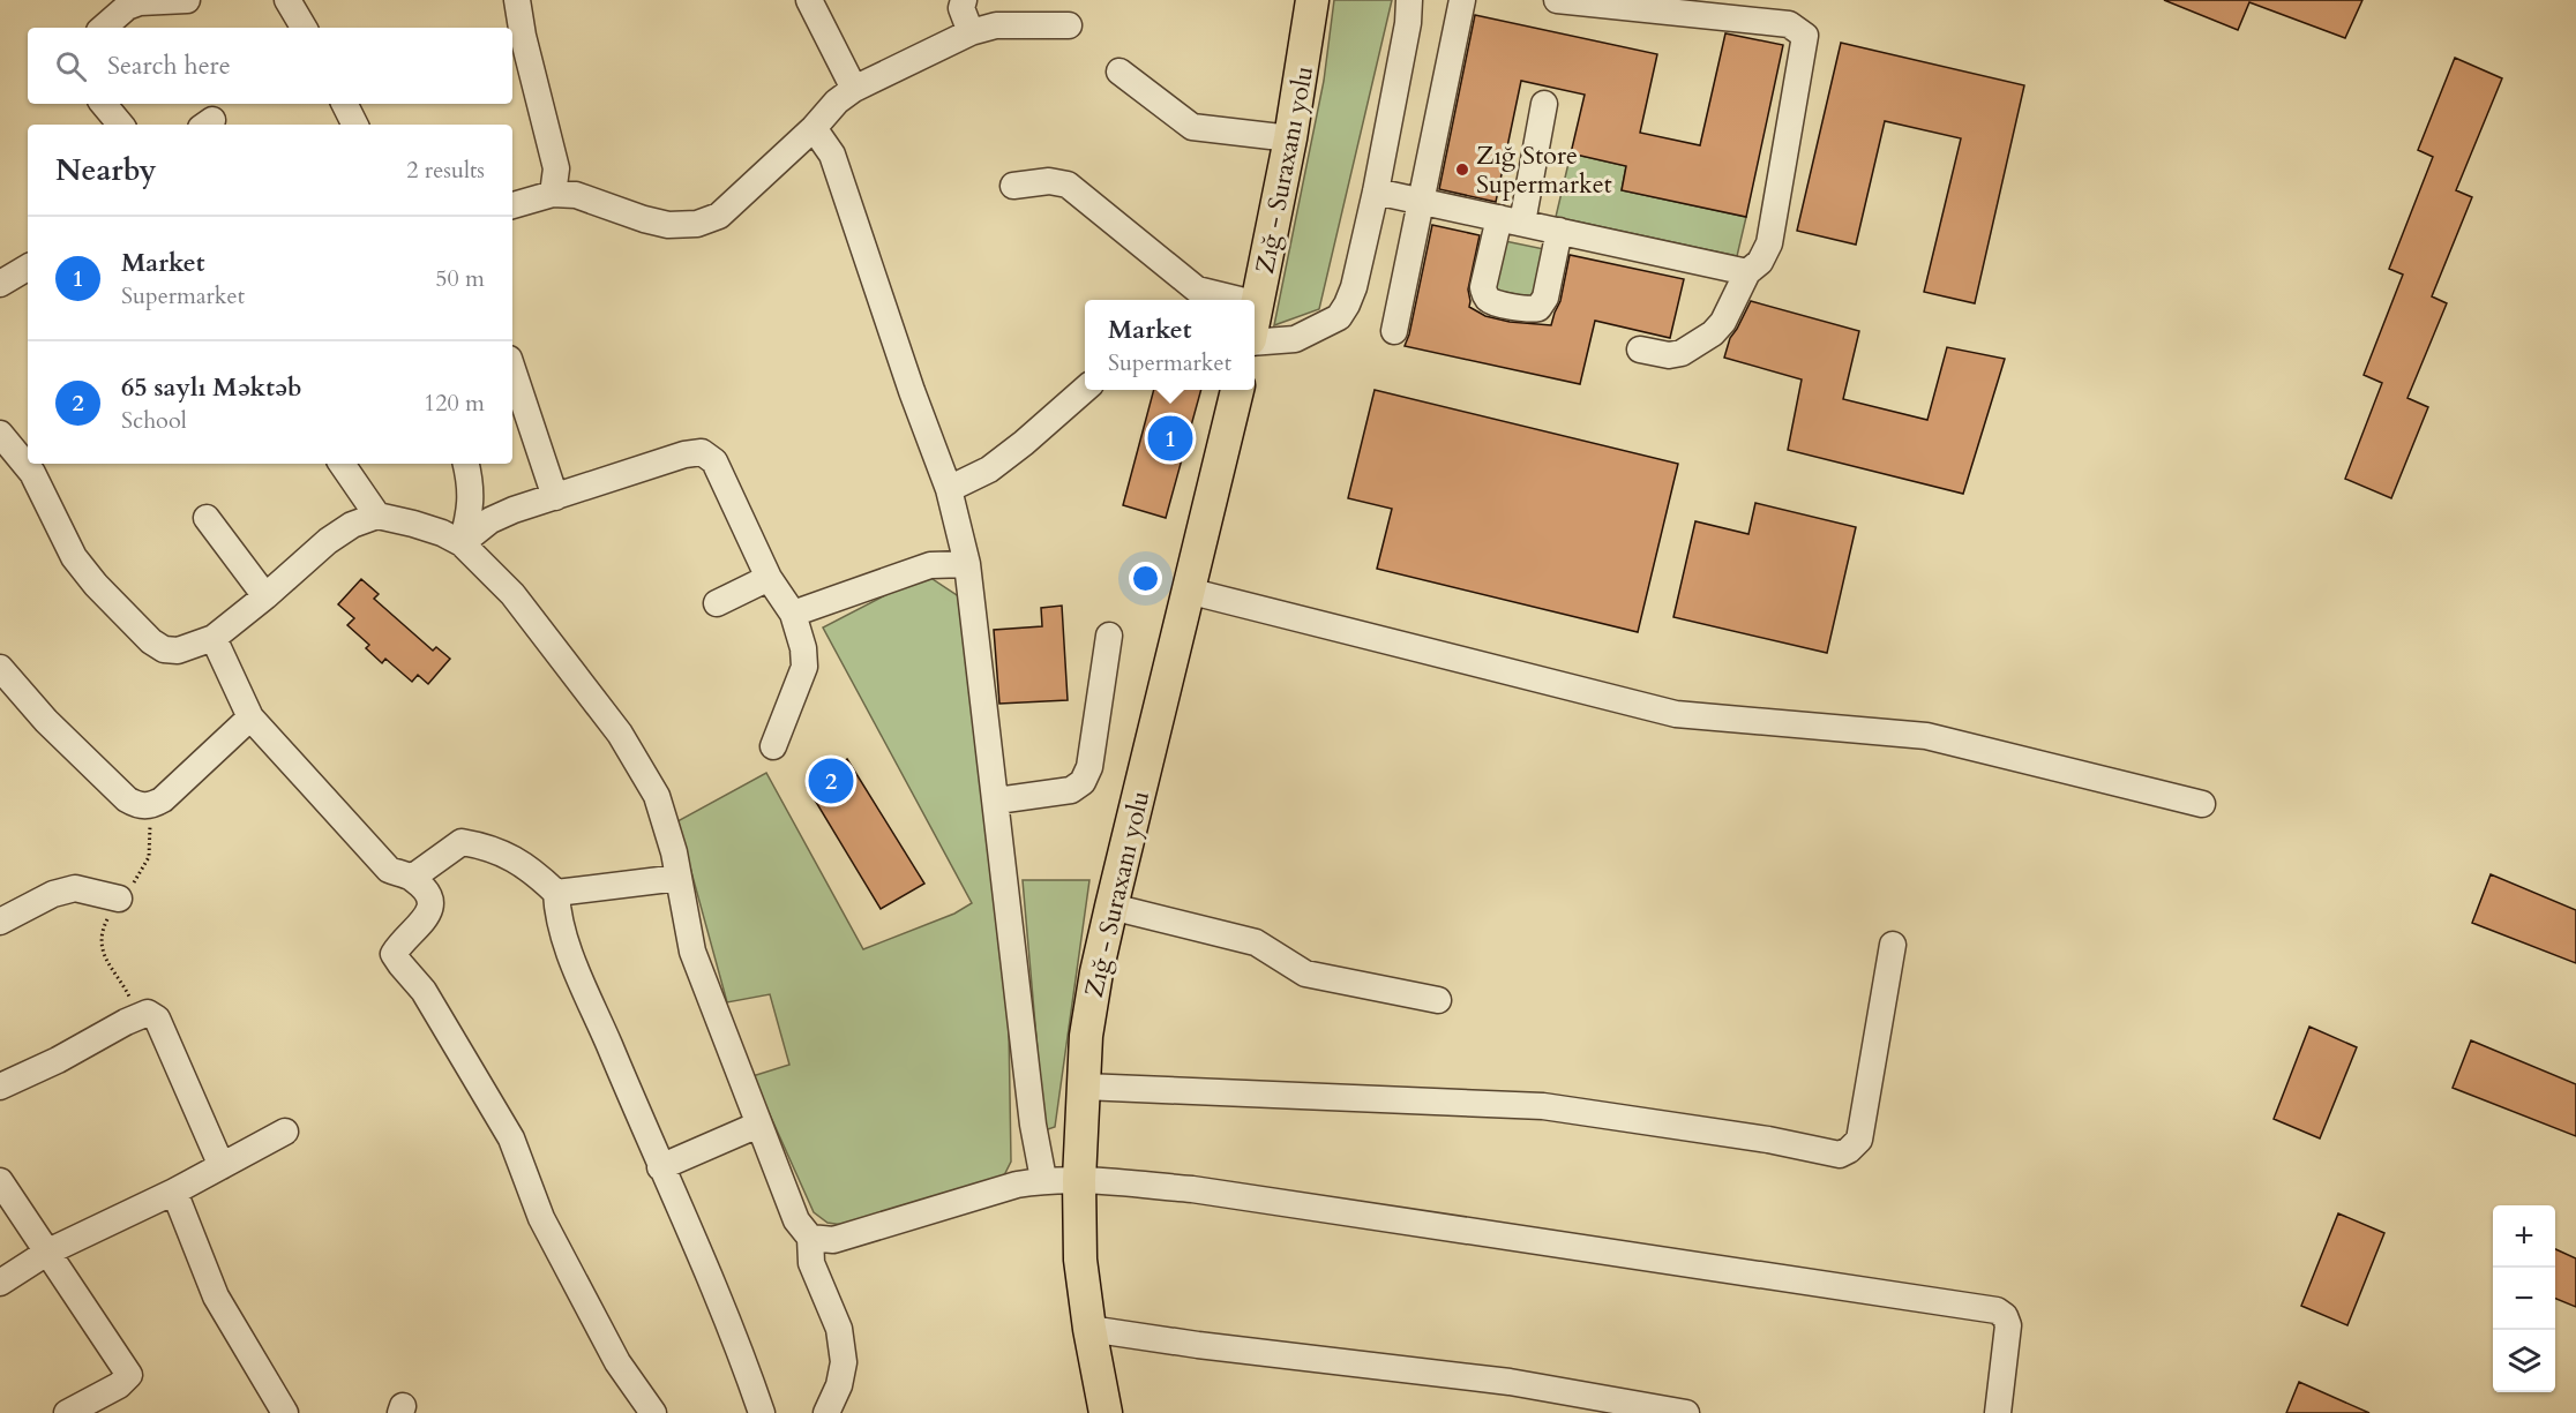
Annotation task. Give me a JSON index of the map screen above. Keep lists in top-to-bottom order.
{
  "streets": {
    "main road": ["Zığ - Suraxanı yolu"]
  },
  "places": ["Zığ Store Supermarket"],
  "page": {
    "search": "Search here",
    "heading": ["Nearby", "2 results"],
    "list": [
      {
        "mark": "1",
        "name": "Market",
        "note": "Supermarket",
        "value": "50 m"
      },
      {
        "mark": "2",
        "name": "65 saylı Məktəb",
        "note": "School",
        "value": "120 m"
      }
    ],
    "popup": ["Market", "Supermarket"],
    "pins": ["1", "2"],
    "map_buttons": ["+", "−"]
  }
}
